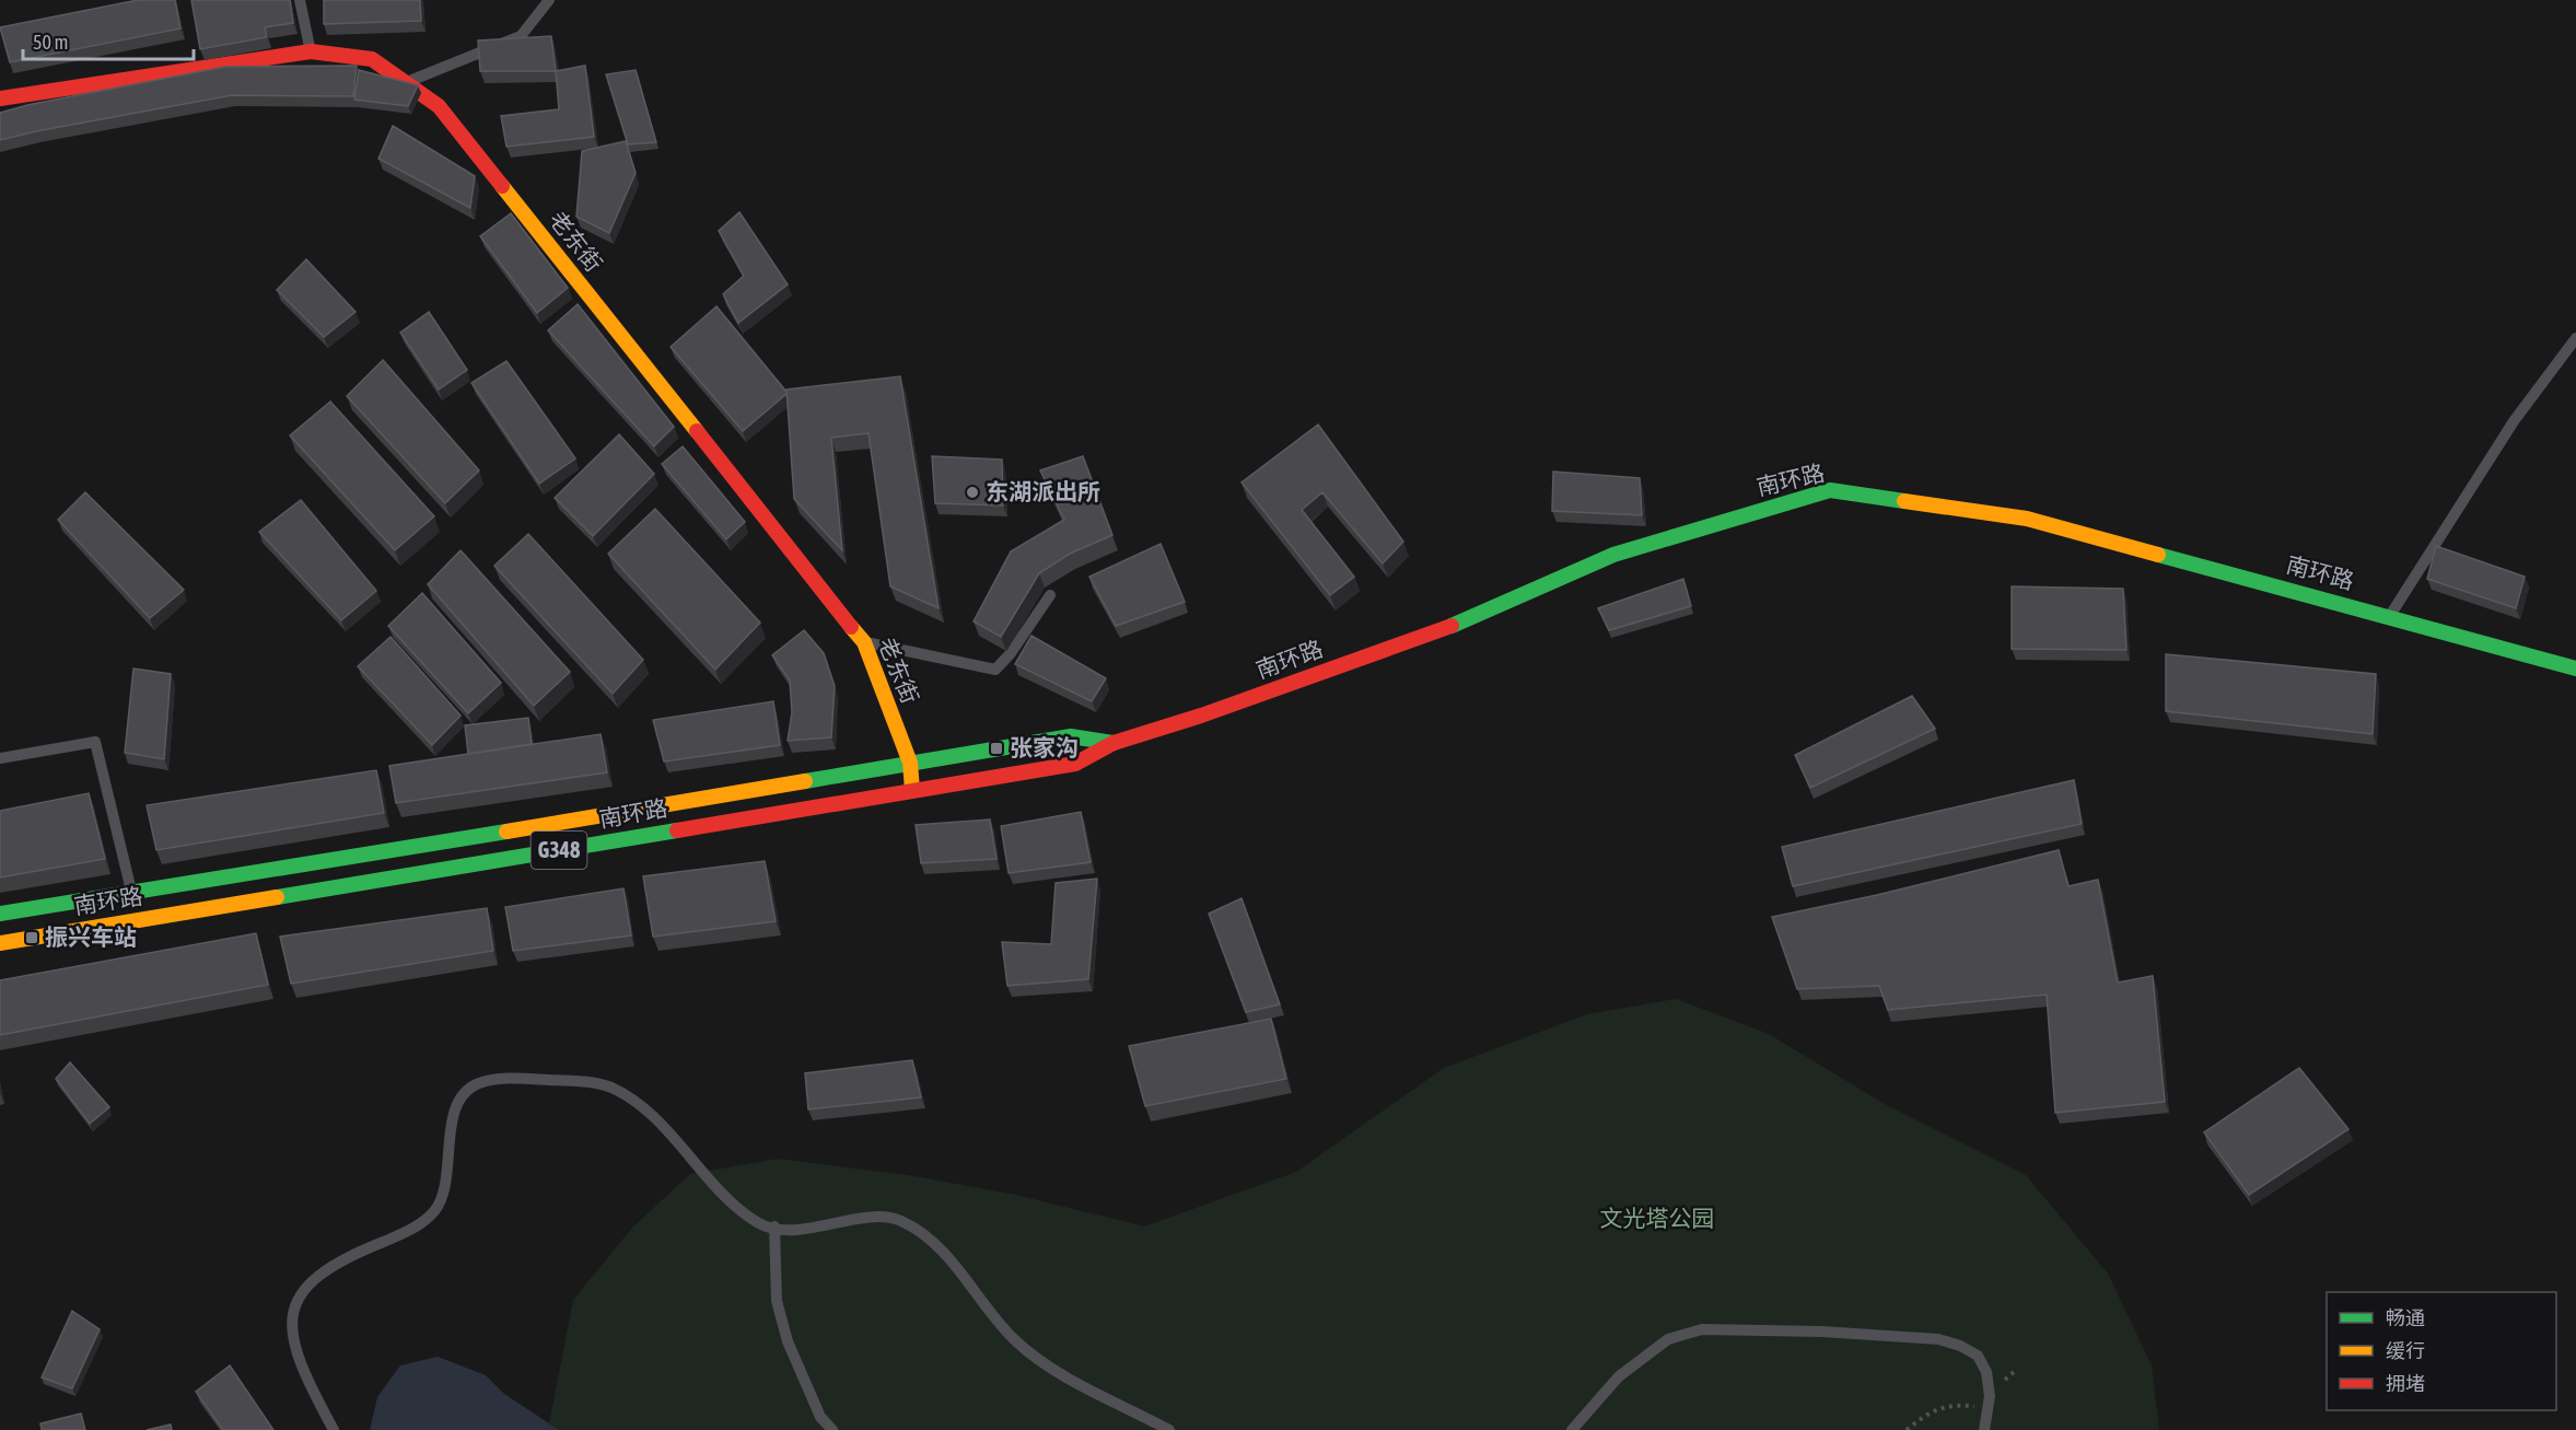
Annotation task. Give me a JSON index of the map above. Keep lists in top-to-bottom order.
{
  "streets": {
    "main road": ["老东街", "南环路", "G348"]
  },
  "crossings": [
    ["老东街", "南环路"]
  ],
  "parks": ["文光塔公园"],
  "places": {
    "other": ["东湖派出所"],
    "transit": ["张家沟", "振兴车站"]
  },
  "legend": ["畅通", "缓行", "拥堵"],
  "scale_bar": "50 m"
}
